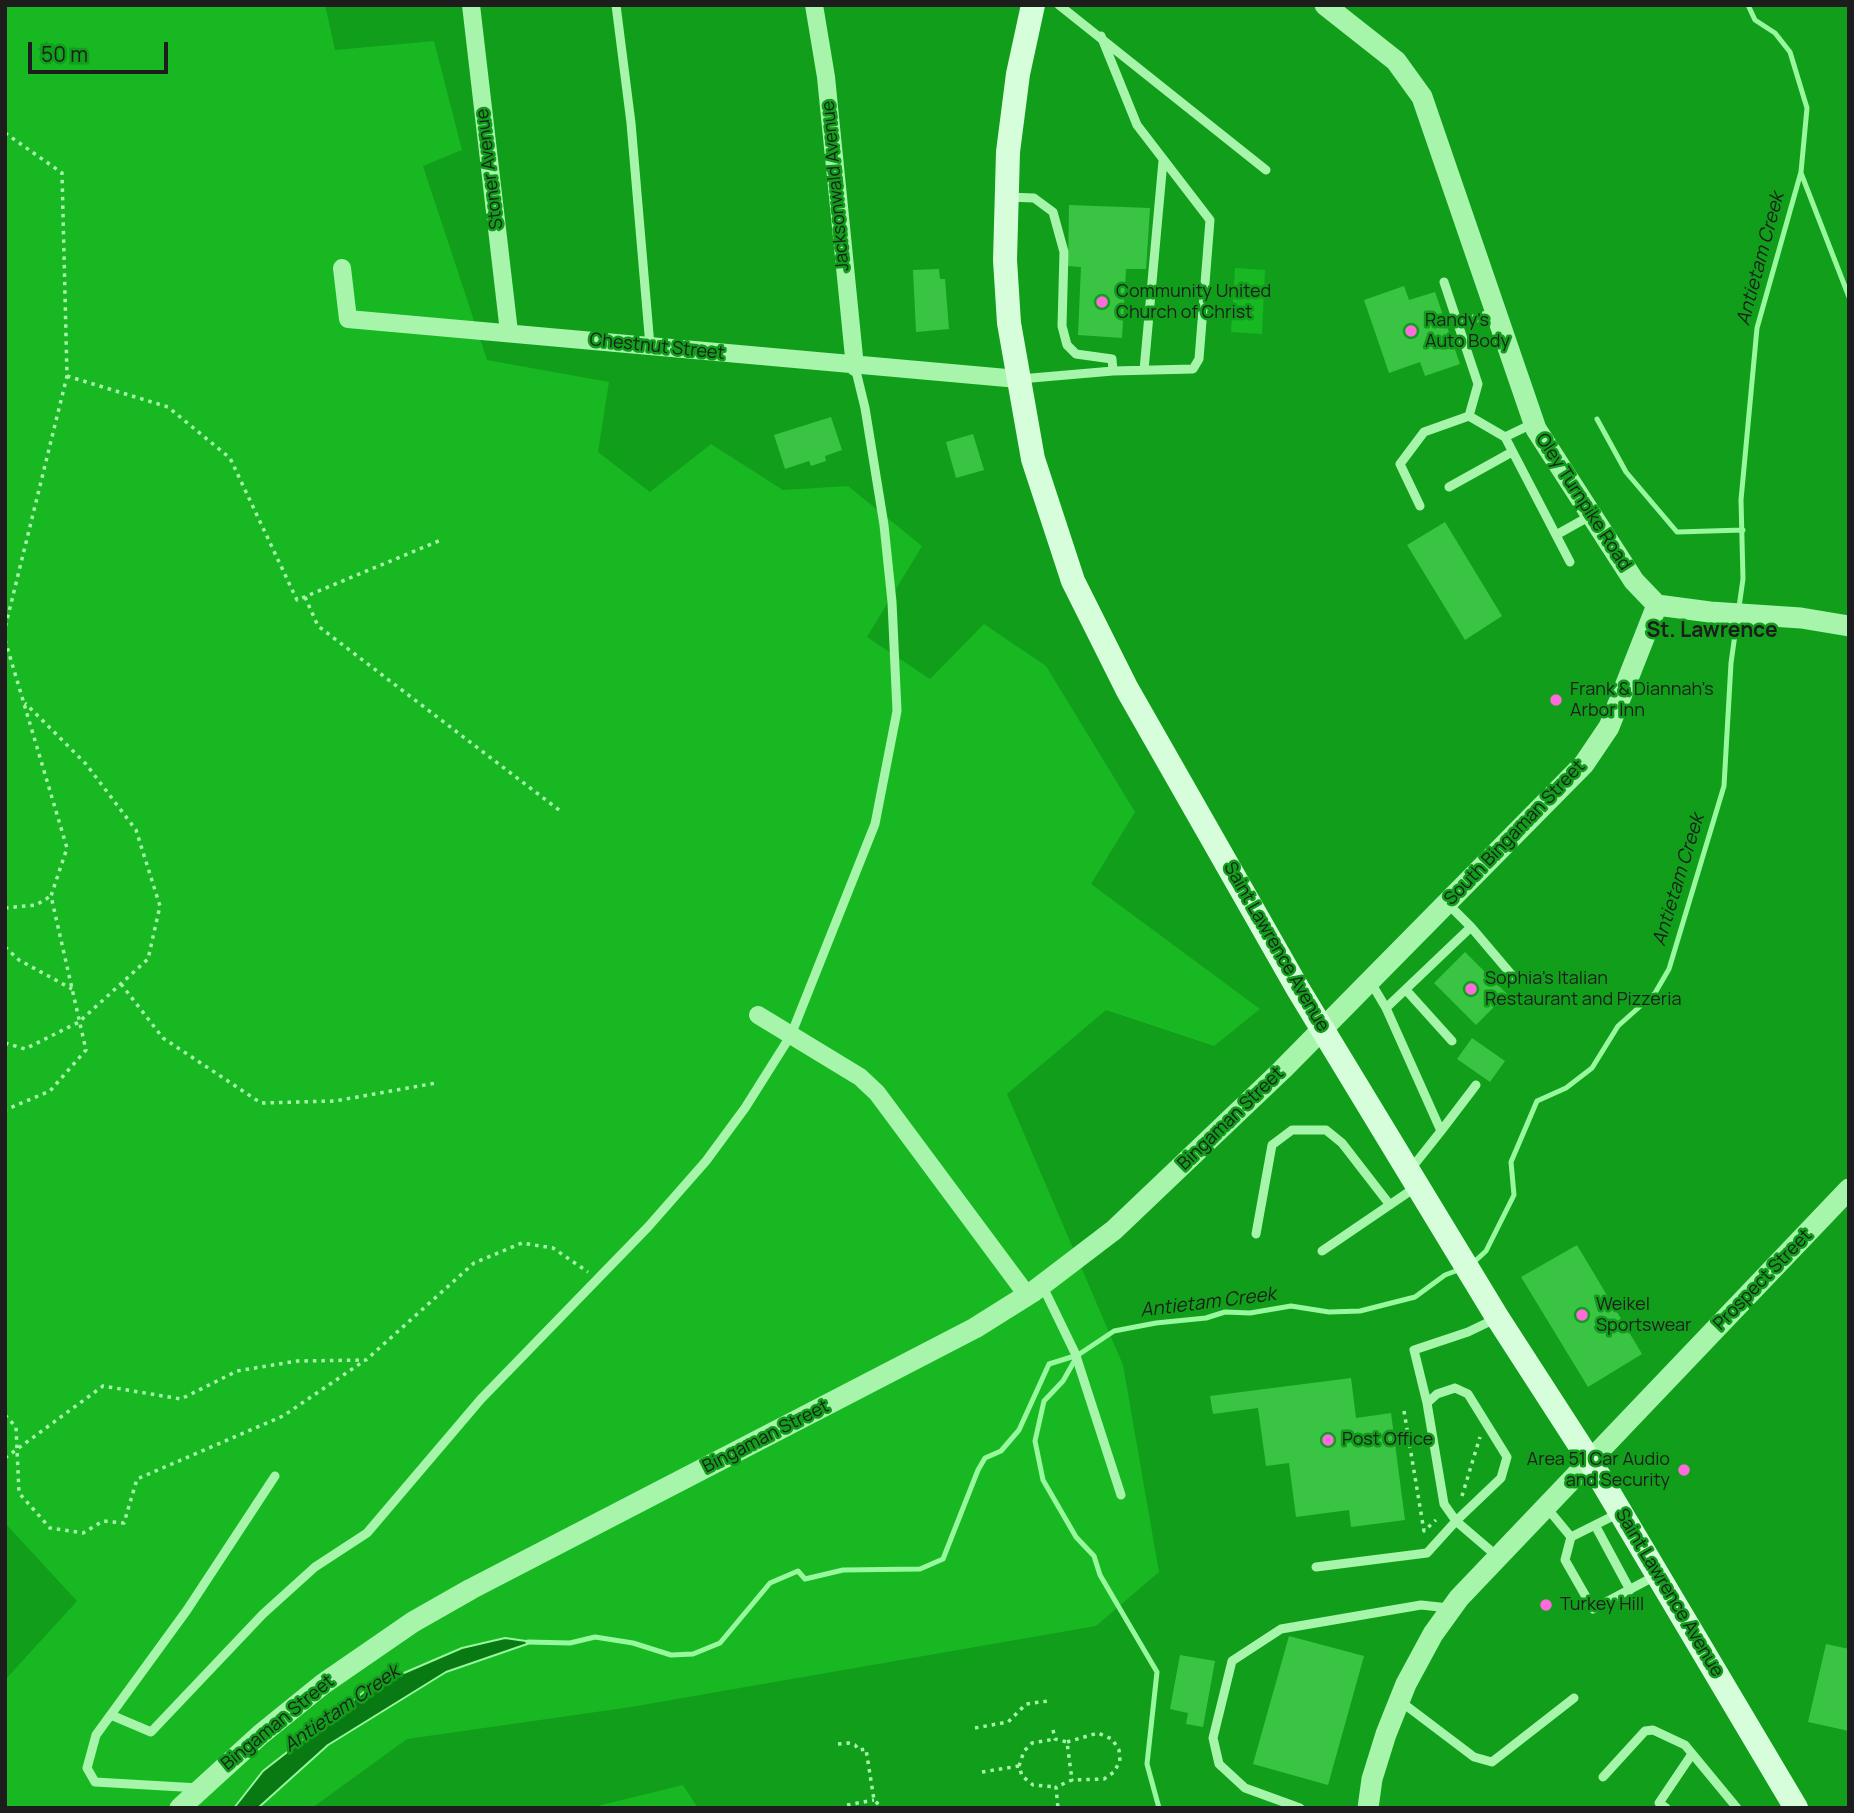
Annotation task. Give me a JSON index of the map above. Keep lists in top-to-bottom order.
{
  "streets": {
    "main road": ["Saint Lawrence Avenue"],
    "street": [
      "Stoner Avenue",
      "Jacksonwald Avenue",
      "Chestnut Street",
      "Oley Turnpike Road",
      "South Bingaman Street",
      "Bingaman Street",
      "Prospect Street"
    ]
  },
  "crossings": [
    ["Stoner Avenue", "Chestnut Street"],
    ["Jacksonwald Avenue", "Chestnut Street"],
    ["Chestnut Street", "Saint Lawrence Avenue"],
    ["Oley Turnpike Road", "South Bingaman Street"],
    ["South Bingaman Street", "Saint Lawrence Avenue"],
    ["South Bingaman Street", "Bingaman Street"],
    ["Saint Lawrence Avenue", "Bingaman Street"],
    ["Saint Lawrence Avenue", "Prospect Street"]
  ],
  "districts": ["St. Lawrence"],
  "water": ["Antietam Creek"],
  "places": [
    "Community United Church of Christ",
    "Randy's Auto Body",
    "Frank & Diannah's Arbor Inn",
    "Sophia's Italian Restaurant and Pizzeria",
    "Weikel Sportswear",
    "Post Office",
    "Area 51 Car Audio and Security",
    "Turkey Hill"
  ],
  "scale_bar": "50 m"
}
